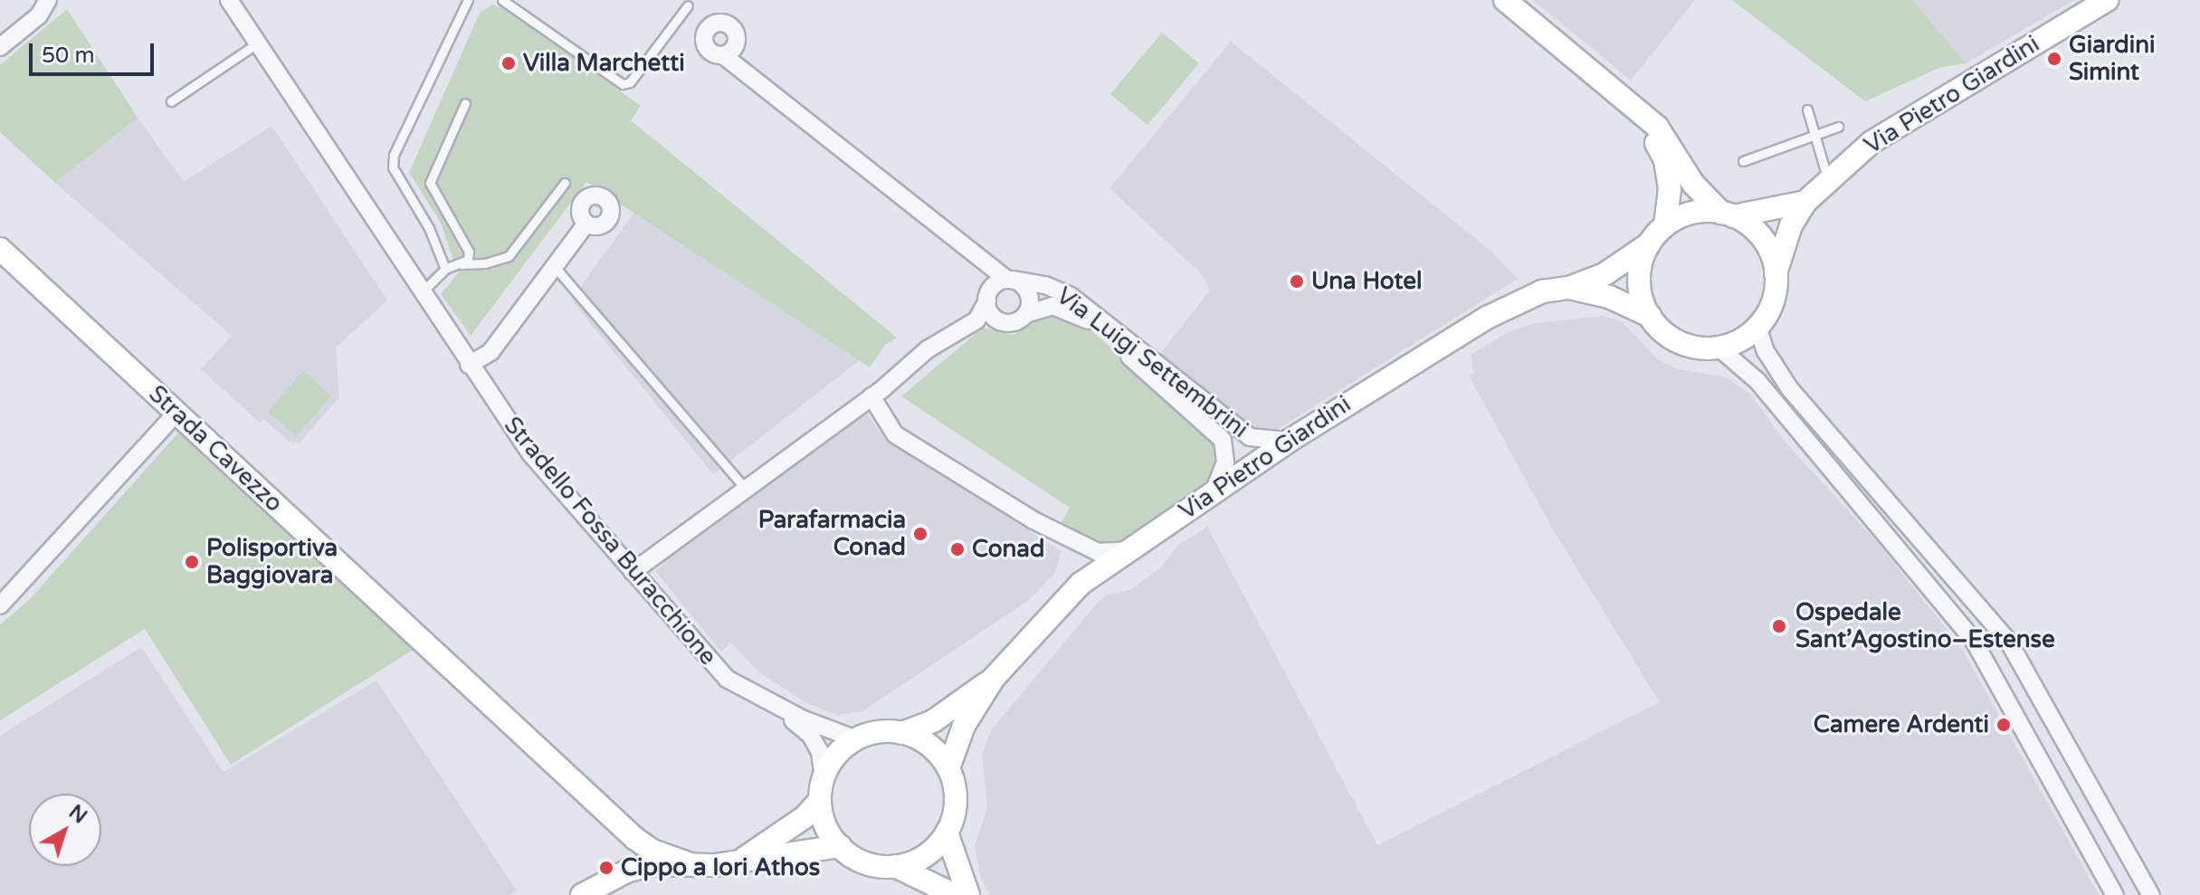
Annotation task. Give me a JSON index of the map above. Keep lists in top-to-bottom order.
{
  "streets": {
    "main road": ["Via Pietro Giardini", "Strada Cavezzo"],
    "street": ["Via Luigi Settembrini", "Stradello Fossa Buracchione"]
  },
  "crossings": [
    ["Via Pietro Giardini", "Via Luigi Settembrini"]
  ],
  "places": [
    "Giardini Simint",
    "Villa Marchetti",
    "Una Hotel",
    "Parafarmacia Conad",
    "Conad",
    "Polisportiva Baggiovara",
    "Ospedale Sant’Agostino–Estense",
    "Camere Ardenti",
    "Cippo a Iori Athos"
  ],
  "scale_bar": "50 m",
  "north": "top right"
}
